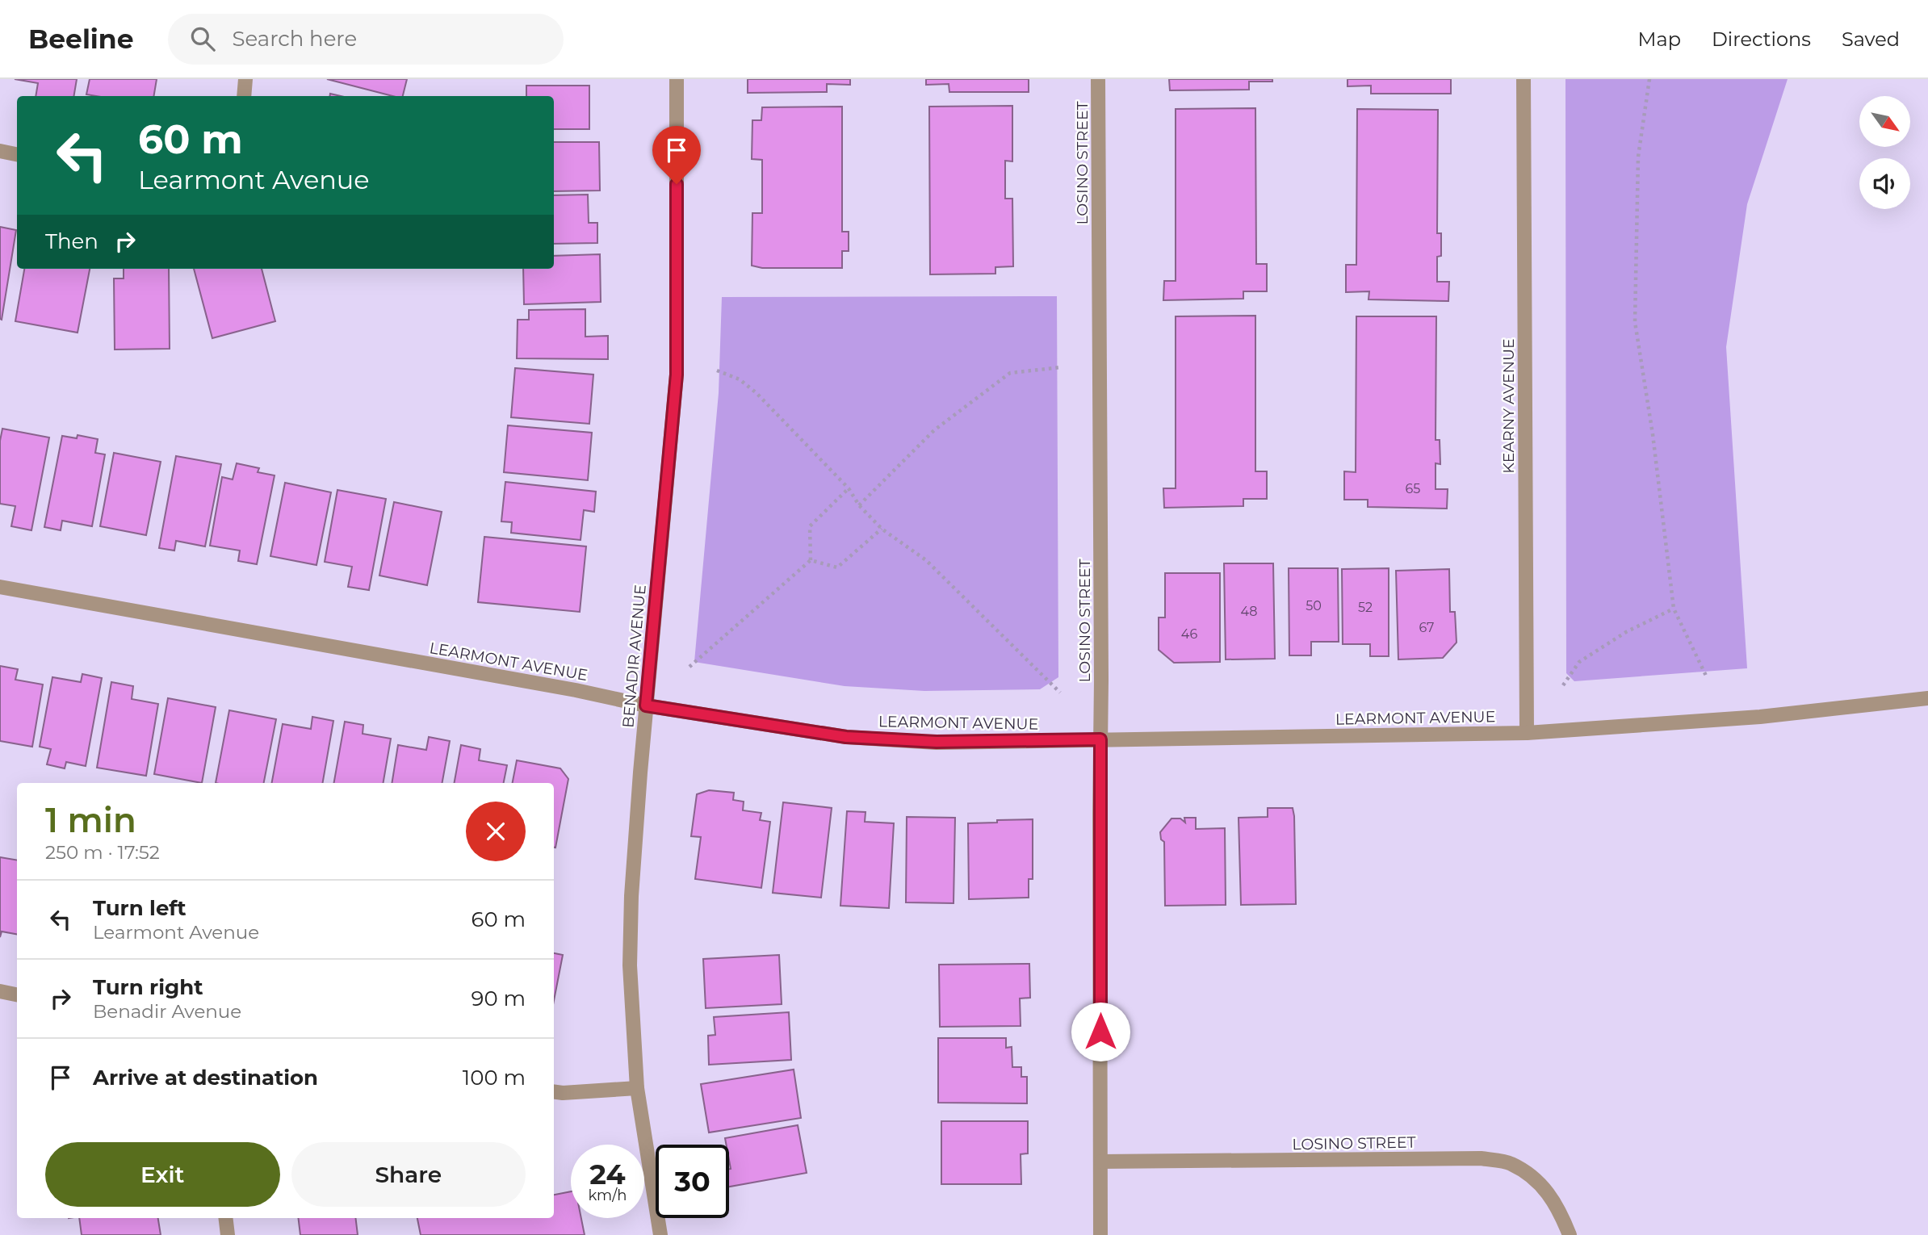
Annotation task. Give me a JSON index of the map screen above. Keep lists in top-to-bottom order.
{
  "streets": {
    "street": [
      "LOSINO STREET",
      "KEARNY AVENUE",
      "BENADIR AVENUE",
      "LEARMONT AVENUE"
    ]
  },
  "crossings": [
    ["LOSINO STREET", "LEARMONT AVENUE"],
    ["KEARNY AVENUE", "LEARMONT AVENUE"],
    ["BENADIR AVENUE", "LEARMONT AVENUE"]
  ],
  "house_numbers": [
    "65",
    "50",
    "52",
    "48",
    "67",
    "46"
  ],
  "north": "bottom right",
  "page": {
    "header": "Beeline",
    "search": "Search here",
    "nav": ["Map", "Directions", "Saved"],
    "turn": ["60 m", "Learmont Avenue"],
    "then": "Then",
    "heading": ["1 min", "250 m · 17:52"],
    "list": [
      {
        "name": "Turn left",
        "note": "Learmont Avenue",
        "value": "60 m"
      },
      {
        "name": "Turn right",
        "note": "Benadir Avenue",
        "value": "90 m"
      },
      {
        "name": "Arrive at destination",
        "value": "100 m"
      }
    ],
    "buttons": ["Exit", "Share"],
    "speed": "24 km/h",
    "limit": "30"
  }
}
